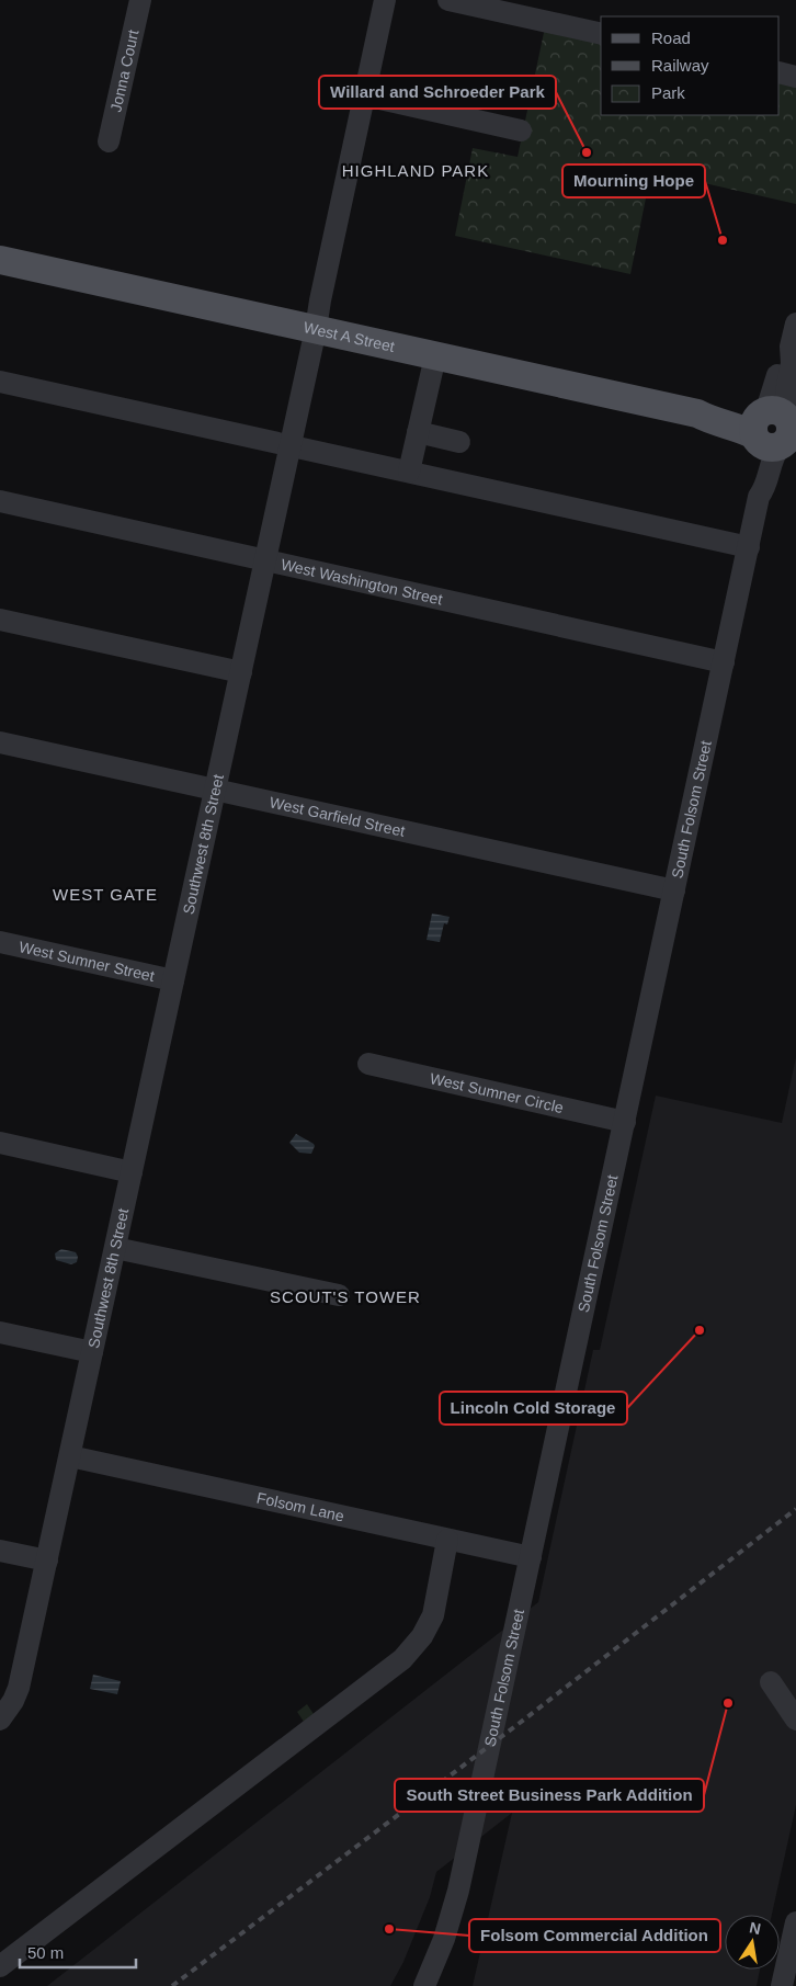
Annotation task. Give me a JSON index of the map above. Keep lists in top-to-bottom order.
{
  "streets": {
    "main road": ["West A Street"],
    "street": [
      "Jonna Court",
      "West Washington Street",
      "South Folsom Street",
      "West Garfield Street",
      "Southwest 8th Street",
      "West Sumner Street",
      "West Sumner Circle",
      "Folsom Lane"
    ]
  },
  "crossings": [
    ["West A Street", "South Folsom Street"],
    ["West A Street", "Southwest 8th Street"],
    ["West Washington Street", "South Folsom Street"],
    ["West Washington Street", "Southwest 8th Street"],
    ["South Folsom Street", "West Garfield Street"],
    ["South Folsom Street", "West Sumner Circle"],
    ["South Folsom Street", "Folsom Lane"],
    ["West Garfield Street", "Southwest 8th Street"],
    ["Southwest 8th Street", "West Sumner Street"],
    ["Southwest 8th Street", "Folsom Lane"]
  ],
  "districts": ["HIGHLAND PARK", "WEST GATE", "SCOUT'S TOWER"],
  "places": [
    "Willard and Schroeder Park",
    "Mourning Hope",
    "Lincoln Cold Storage",
    "South Street Business Park Addition",
    "Folsom Commercial Addition"
  ],
  "legend": ["Road", "Railway", "Park"],
  "scale_bar": "50 m",
  "north": "top"
}
